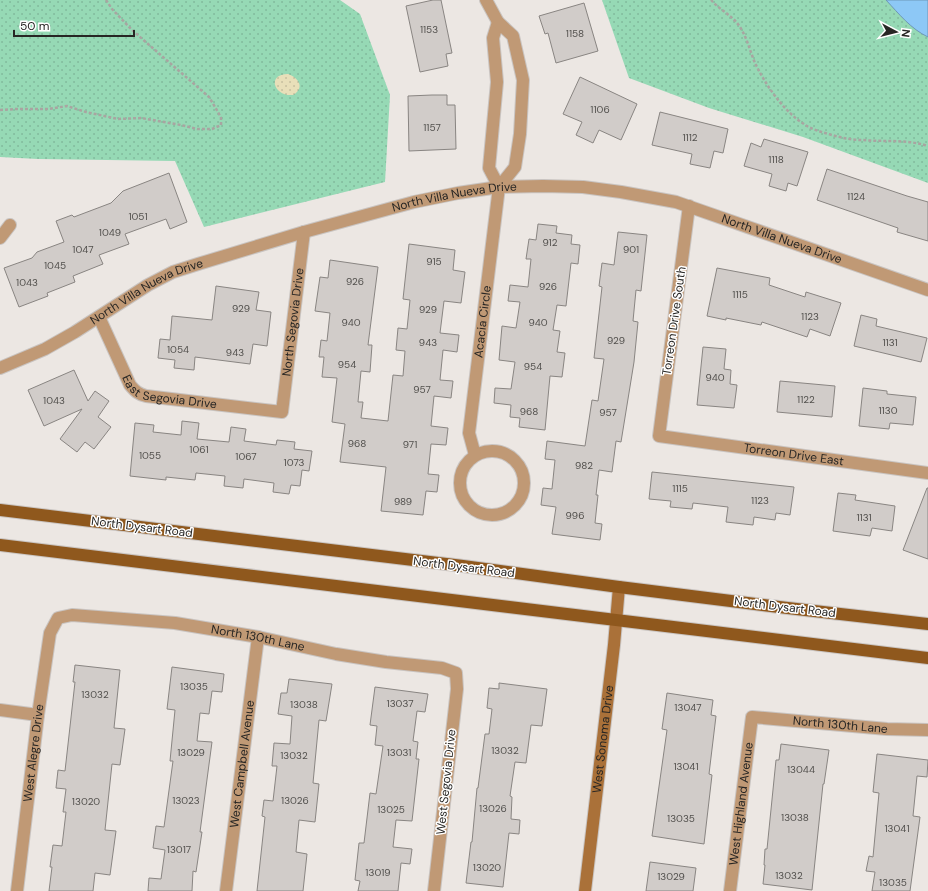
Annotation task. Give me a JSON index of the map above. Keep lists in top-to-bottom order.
{
  "streets": {
    "main road": ["North Dysart Road"],
    "street": [
      "North Villa Nueva Drive",
      "Torreon Drive South",
      "North Segovia Drive",
      "Acacia Circle",
      "East Segovia Drive",
      "Torreon Drive East",
      "North 130th Lane",
      "West Sonoma Drive",
      "West Alegre Drive",
      "West Campbell Avenue",
      "West Segovia Drive",
      "West Highland Avenue"
    ]
  },
  "crossings": [
    ["North Villa Nueva Drive", "Torreon Drive South"],
    ["North Villa Nueva Drive", "North Segovia Drive"],
    ["North Villa Nueva Drive", "Acacia Circle"],
    ["North Villa Nueva Drive", "East Segovia Drive"],
    ["Torreon Drive South", "Torreon Drive East"],
    ["North Segovia Drive", "East Segovia Drive"],
    ["North Dysart Road", "West Sonoma Drive"],
    ["North 130th Lane", "West Alegre Drive"],
    ["North 130th Lane", "West Campbell Avenue"],
    ["North 130th Lane", "West Segovia Drive"],
    ["North 130th Lane", "West Highland Avenue"]
  ],
  "house_numbers": [
    "1153",
    "1158",
    "1106",
    "1157",
    "1112",
    "1118",
    "1124",
    "1051",
    "1049",
    "912",
    "1047",
    "901",
    "915",
    "1045",
    "926",
    "1043",
    "926",
    "1115",
    "929",
    "929",
    "1123",
    "940",
    "940",
    "929",
    "943",
    "1131",
    "1054",
    "943",
    "954",
    "954",
    "940",
    "957",
    "1122",
    "1043",
    "1130",
    "968",
    "957",
    "968",
    "971",
    "1061",
    "1055",
    "1067",
    "1073",
    "982",
    "1115",
    "1123",
    "989",
    "996",
    "1131",
    "13035",
    "13032",
    "13037",
    "13038",
    "13047",
    "13032",
    "13029",
    "13031",
    "13032",
    "13041",
    "13044",
    "13023",
    "13026",
    "13020",
    "13026",
    "13025",
    "13038",
    "13035",
    "13041",
    "13017",
    "13020",
    "13019",
    "13032",
    "13029",
    "13035"
  ],
  "scale_bar": "50 m",
  "north": "right"
}
